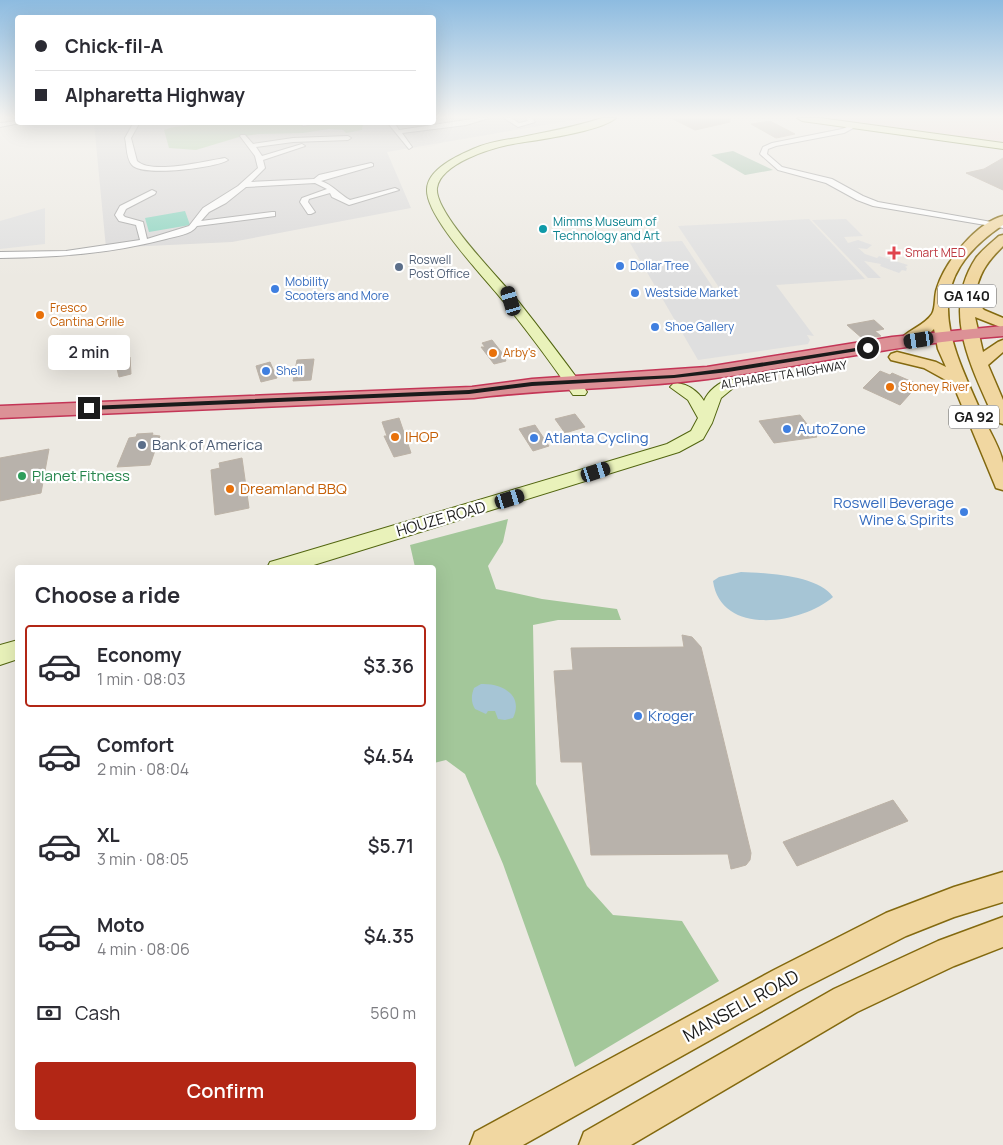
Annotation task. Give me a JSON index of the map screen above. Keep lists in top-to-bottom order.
{
  "streets": {
    "highway": ["ALPHARETTA HIGHWAY"],
    "main road": ["GA 140", "GA 92", "MANSELL ROAD"],
    "street": ["HOUZE ROAD"]
  },
  "crossings": [
    ["GA 140", "ALPHARETTA HIGHWAY"],
    ["GA 140", "GA 92"],
    ["ALPHARETTA HIGHWAY", "GA 92"],
    ["ALPHARETTA HIGHWAY", "HOUZE ROAD"]
  ],
  "places": {
    "other": [
      "Mimms Museum of Technology and Art",
      "Dollar Tree",
      "Roswell Post Office",
      "Mobility Scooters and More",
      "Westside Market",
      "Fresco Cantina Grille",
      "Shoe Gallery",
      "Arby's",
      "Shell",
      "Stoney River",
      "AutoZone",
      "IHOP",
      "Atlanta Cycling",
      "Bank of America",
      "Planet Fitness",
      "Dreamland BBQ",
      "Roswell Beverage Wine & Spirits",
      "Kroger"
    ],
    "health": ["Smart MED"]
  },
  "page": {
    "banner": ["Chick-fil-A", "Alpharetta Highway"],
    "bubble": "2 min",
    "heading": "Choose a ride",
    "list": [
      {
        "name": "Economy",
        "note": "1 min · 08:03",
        "value": "$3.36"
      },
      {
        "name": "Comfort",
        "note": "2 min · 08:04",
        "value": "$4.54"
      },
      {
        "name": "XL",
        "note": "3 min · 08:05",
        "value": "$5.71"
      },
      {
        "name": "Moto",
        "note": "4 min · 08:06",
        "value": "$4.35"
      }
    ],
    "pay": ["Cash", "560 m"],
    "buttons": "Confirm"
  }
}
